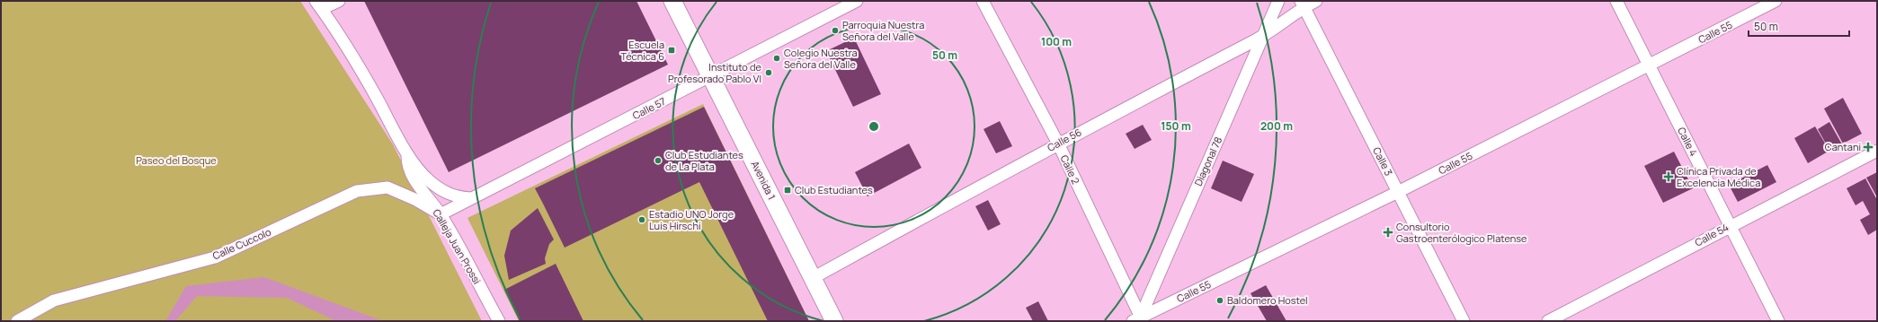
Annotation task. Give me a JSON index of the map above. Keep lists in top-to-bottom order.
{
  "streets": {
    "main road": ["Avenida 1"],
    "street": [
      "Calle 55",
      "Calle 57",
      "Calle 56",
      "Calle 4",
      "Diagonal 78",
      "Calle 3",
      "Calle 2",
      "Calle 54",
      "Calle Cuccolo",
      "Calleja Juan Prossi"
    ]
  },
  "crossings": [
    ["Calle 55", "Calle 4"],
    ["Calle 55", "Diagonal 78"],
    ["Calle 55", "Calle 3"],
    ["Calle 55", "Calle 2"],
    ["Calle 57", "Avenida 1"],
    ["Calle 57", "Calle Cuccolo"],
    ["Calle 57", "Calleja Juan Prossi"],
    ["Calle 56", "Diagonal 78"],
    ["Calle 56", "Calle 3"],
    ["Calle 56", "Calle 2"],
    ["Calle 56", "Avenida 1"],
    ["Calle 4", "Calle 54"],
    ["Diagonal 78", "Calle 2"],
    ["Calle Cuccolo", "Calleja Juan Prossi"]
  ],
  "parks": ["Paseo del Bosque"],
  "places": {
    "other": [
      "Parroquia Nuestra Señora del Valle",
      "Colegio Nuestra Señora del Valle",
      "Instituto de Profesorado Pablo VI",
      "Club Estudiantes de La Plata",
      "Estadio UNO Jorge Luis Hirschi",
      "Baldomero Hostel"
    ],
    "transit": ["Escuela Técnica 6", "Club Estudiantes"],
    "health": ["Cantani", "Clínica Privada de Excelencia Médica", "Consultorio Gastroenterólogico Platense"]
  },
  "scale_bar": "50 m",
  "rings": [
    "100 m",
    "50 m",
    "150 m",
    "200 m"
  ]
}
